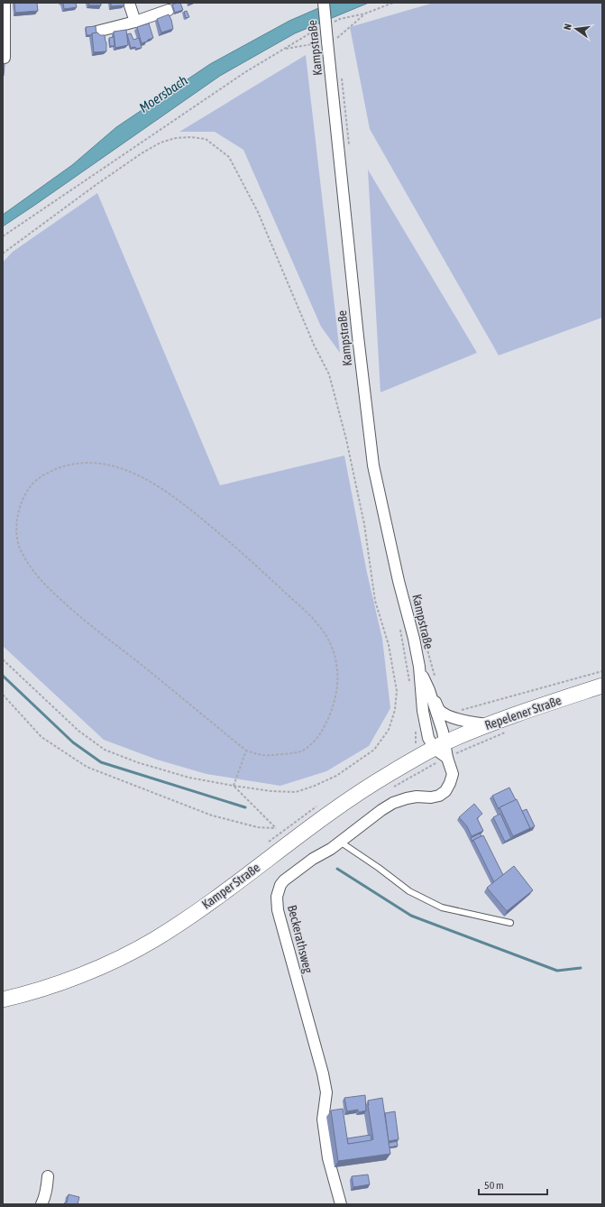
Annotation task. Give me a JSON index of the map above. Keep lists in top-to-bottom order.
{
  "streets": {
    "main road": ["Repelener Straße", "Kamper Straße"],
    "street": ["Kampstraße", "Beckerathsweg"]
  },
  "crossings": [
    ["Kampstraße", "Repelener Straße"],
    ["Kampstraße", "Kamper Straße"],
    ["Kampstraße", "Beckerathsweg"],
    ["Repelener Straße", "Kamper Straße"],
    ["Repelener Straße", "Beckerathsweg"],
    ["Kamper Straße", "Beckerathsweg"]
  ],
  "water": ["Moersbach"],
  "scale_bar": "50 m",
  "north": "left"
}
